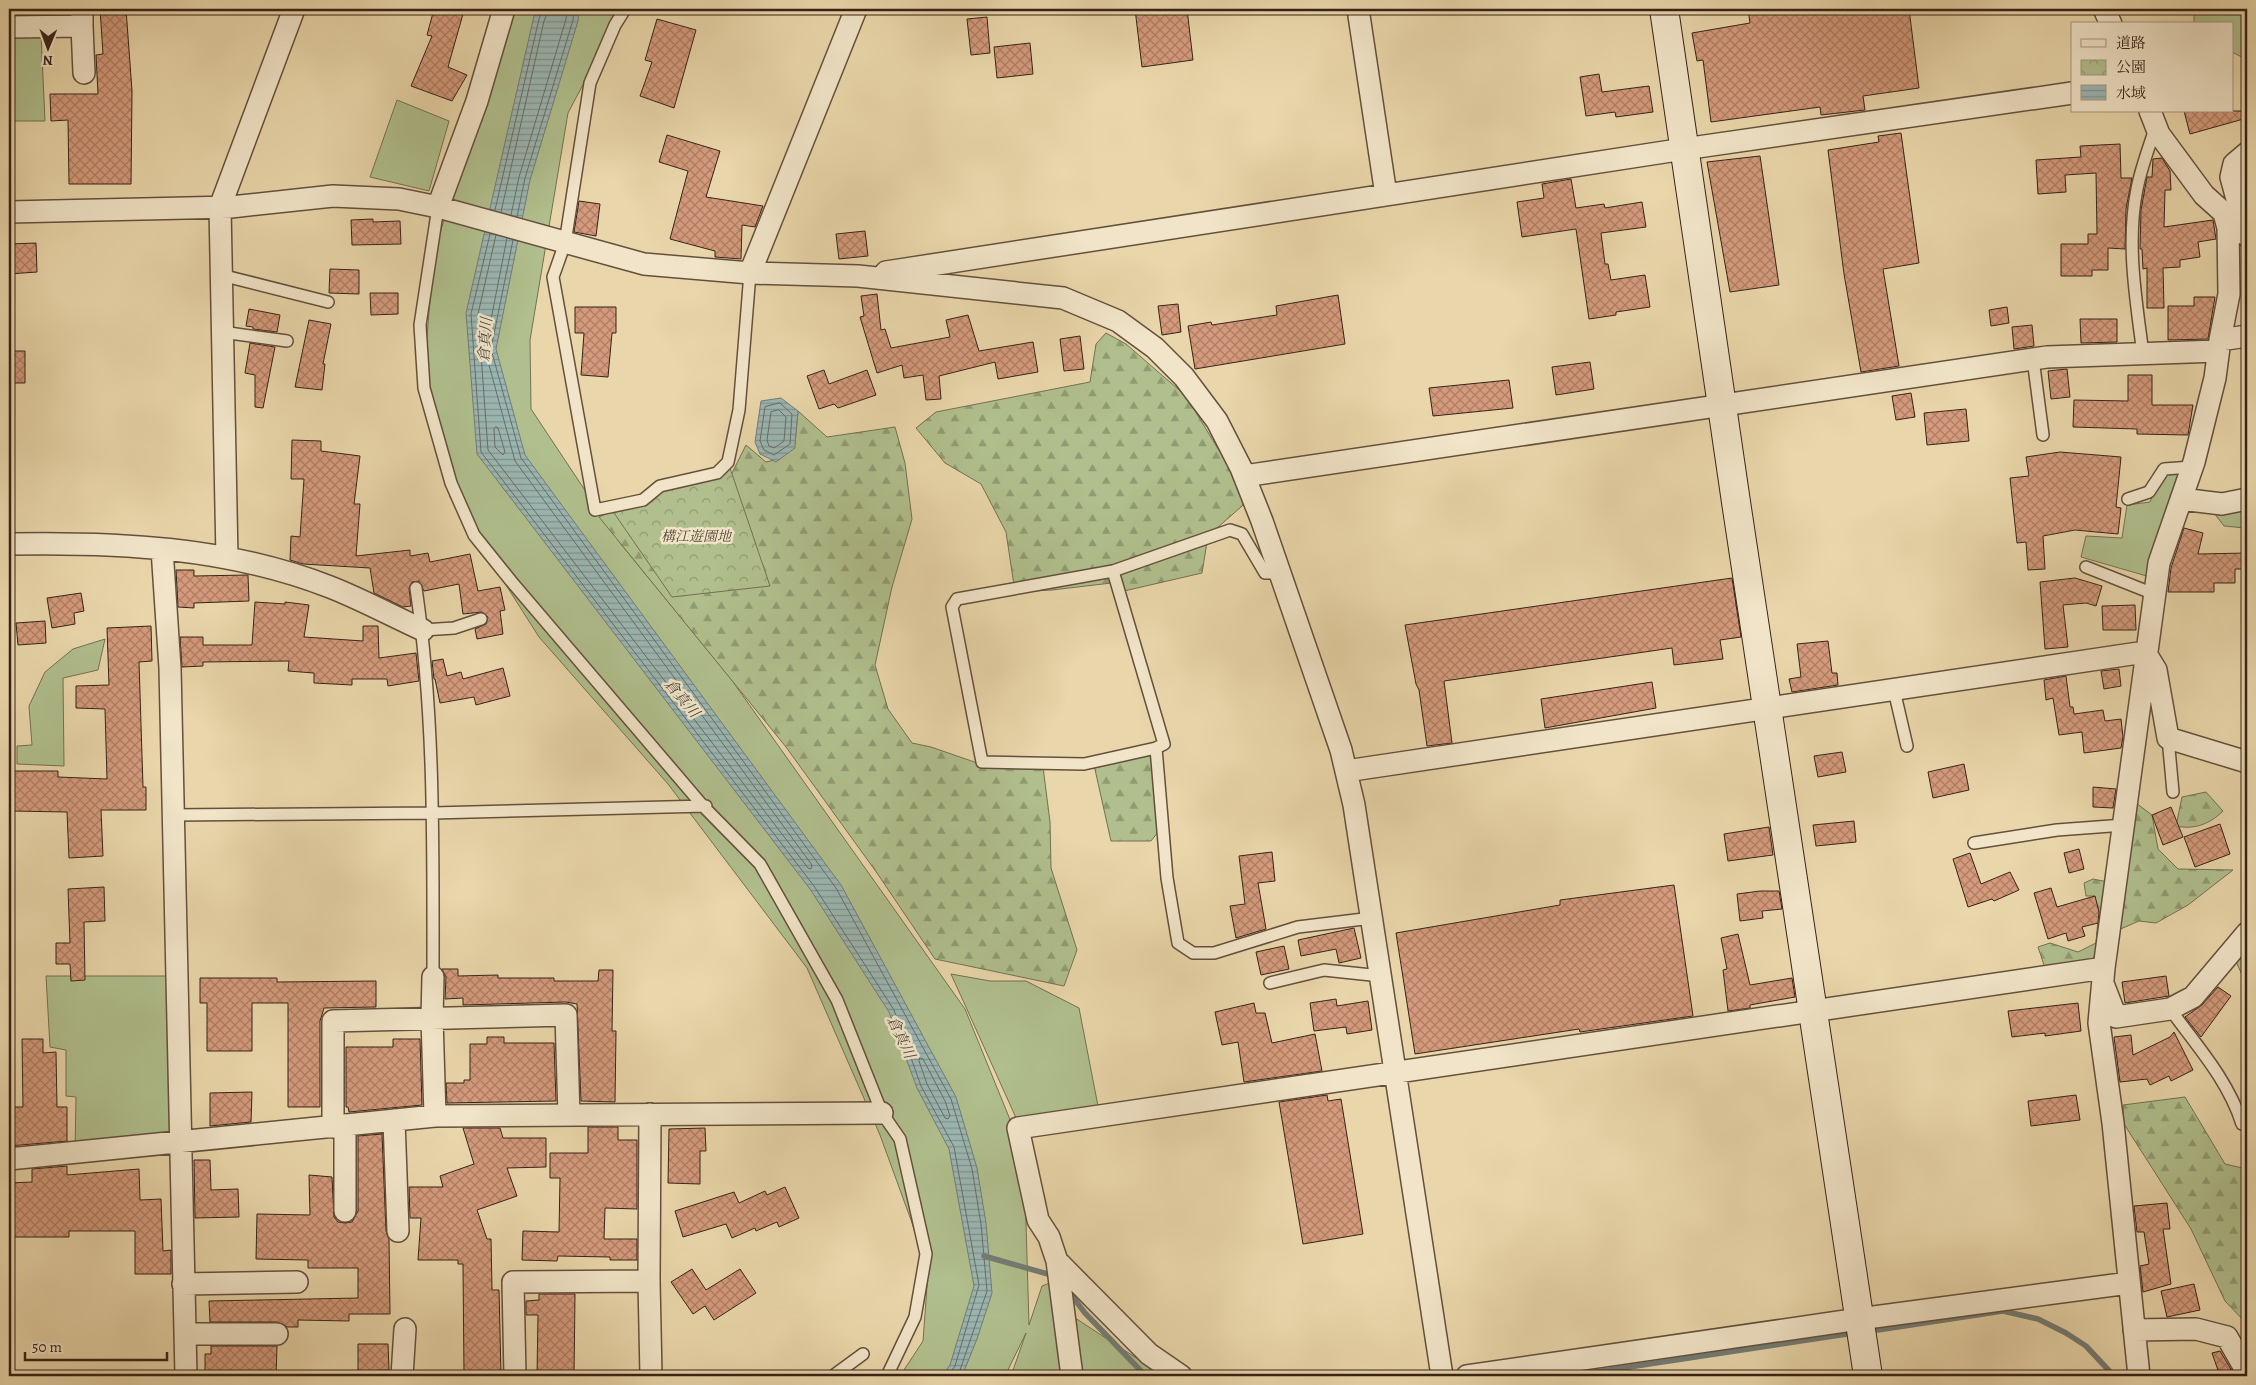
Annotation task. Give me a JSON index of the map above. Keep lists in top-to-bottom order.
{
  "water": ["倉真川"],
  "parks": ["構江遊園地"],
  "legend": ["道路", "公園", "水域"],
  "scale_bar": "50 m",
  "north": "bottom"
}
